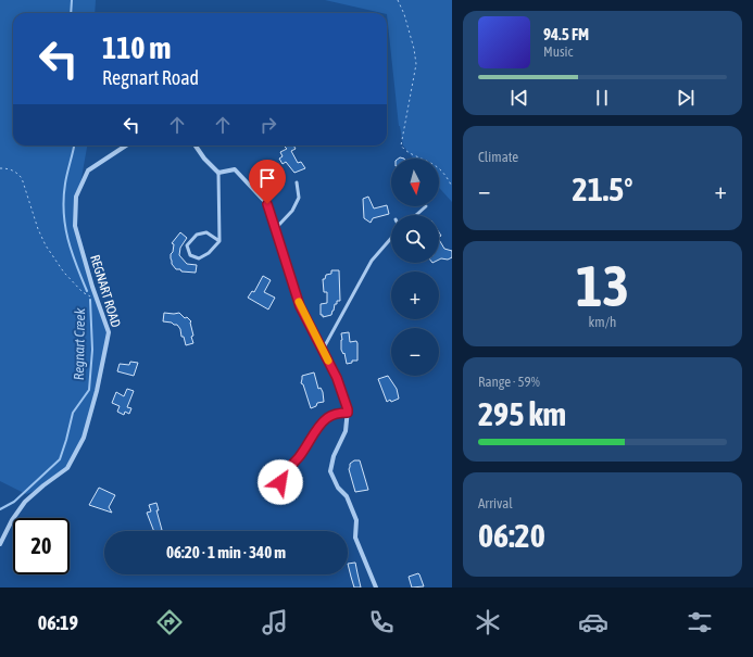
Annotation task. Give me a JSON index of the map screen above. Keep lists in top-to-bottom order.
{
  "streets": {
    "street": ["REGNART ROAD"]
  },
  "water": ["Regnart Creek"],
  "north": "bottom",
  "page": {
    "turn": ["110 m", "Regnart Road"],
    "song": ["94.5 FM", "Music"],
    "tile": [
      "Climate",
      ["13", "km/h"],
      ["Range · 59%", "295 km"],
      ["Arrival", "06:20"]
    ],
    "map_buttons": ["+", "−"],
    "heat": ["−", "21.5°", "+"],
    "limit": "20",
    "trip": "06:20 · 1 min · 340 m",
    "tabs": "06:19"
  }
}
